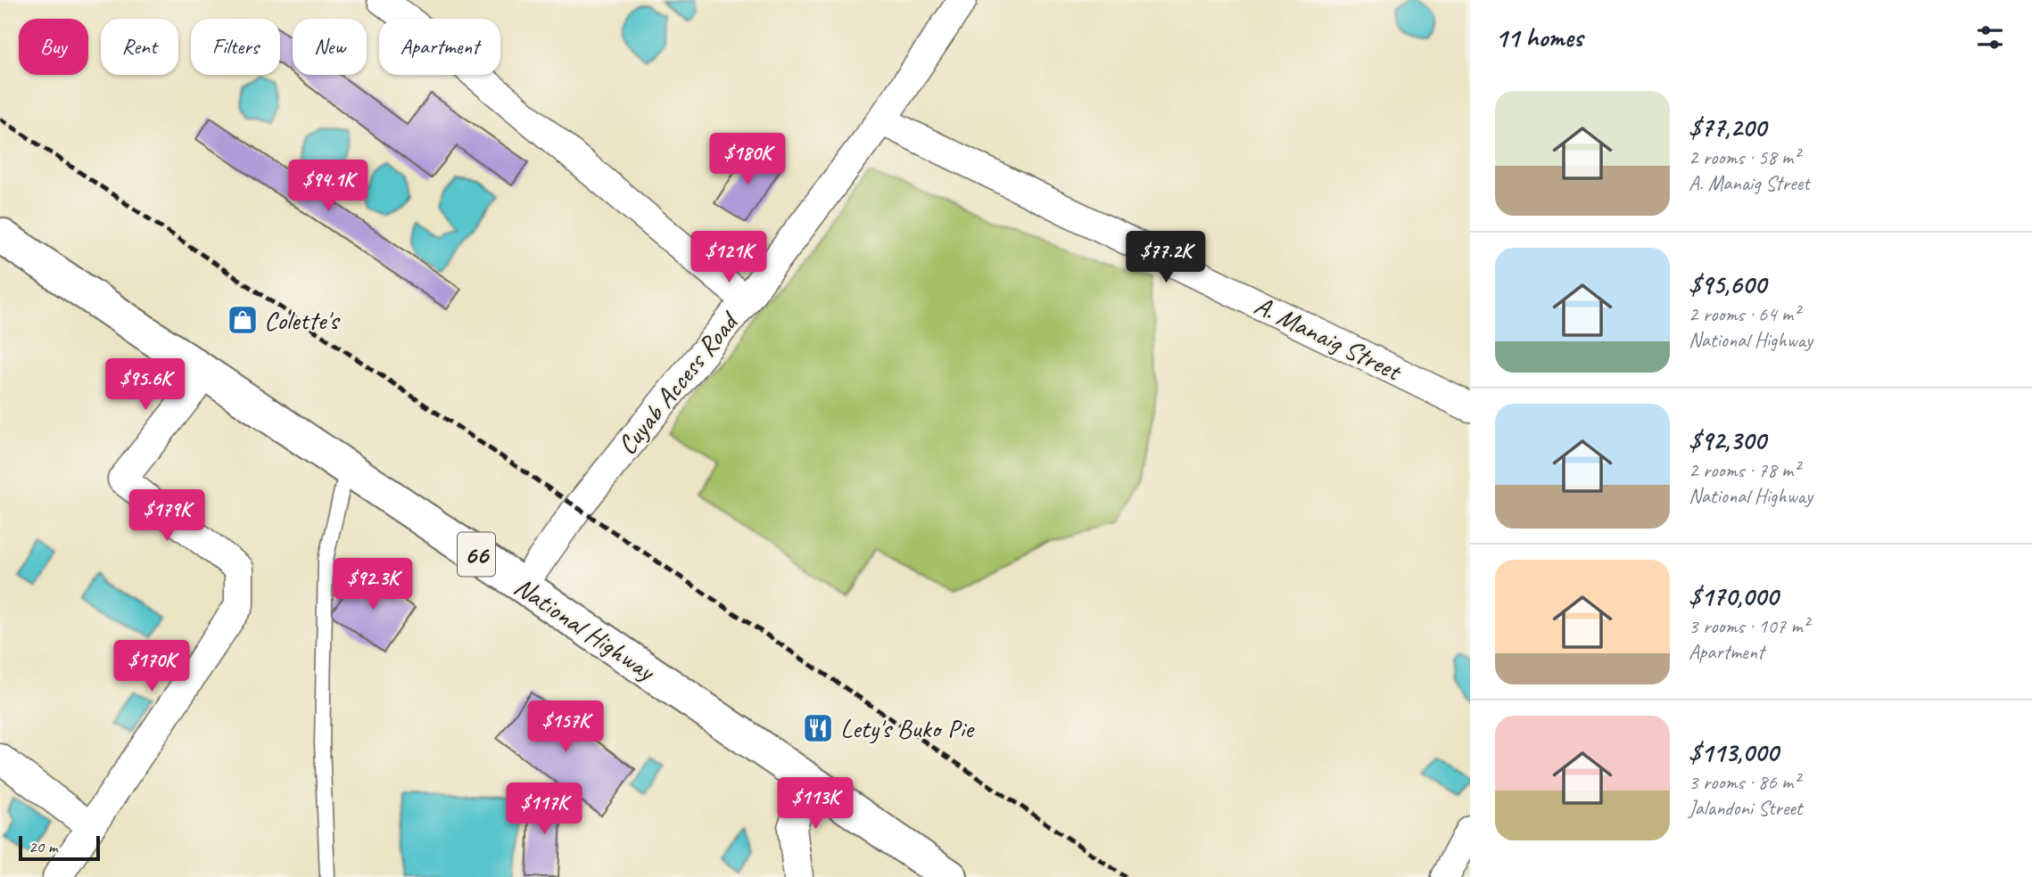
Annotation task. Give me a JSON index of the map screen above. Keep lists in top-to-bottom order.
{
  "streets": {
    "main road": ["66", "National Highway"],
    "street": ["A. Manaig Street", "Cuyab Access Road"]
  },
  "crossings": [
    ["A. Manaig Street", "Cuyab Access Road"],
    ["Cuyab Access Road", "National Highway"]
  ],
  "places": {
    "shop": ["Colette's"],
    "restaurant": ["Lety's Buko Pie"]
  },
  "scale_bar": "20 m",
  "page": {
    "heading": "11 homes",
    "chip": [
      "Buy",
      "Rent",
      "Filters",
      "New",
      "Apartment"
    ],
    "list": [
      {
        "name": "$77,200",
        "note": "2 rooms · 58 m² · A. Manaig Street"
      },
      {
        "name": "$95,600",
        "note": "2 rooms · 64 m² · National Highway"
      },
      {
        "name": "$92,300",
        "note": "2 rooms · 78 m² · National Highway"
      },
      {
        "name": "$170,000",
        "note": "3 rooms · 107 m² · Apartment"
      },
      {
        "name": "$113,000",
        "note": "3 rooms · 86 m² · Jalandoni Street"
      }
    ],
    "price": [
      "$180K",
      "$94.1K",
      "$121K",
      "$77.2K",
      "$95.6K",
      "$179K",
      "$92.3K",
      "$170K",
      "$157K",
      "$113K",
      "$117K"
    ],
    "scale": "20 m"
  }
}
